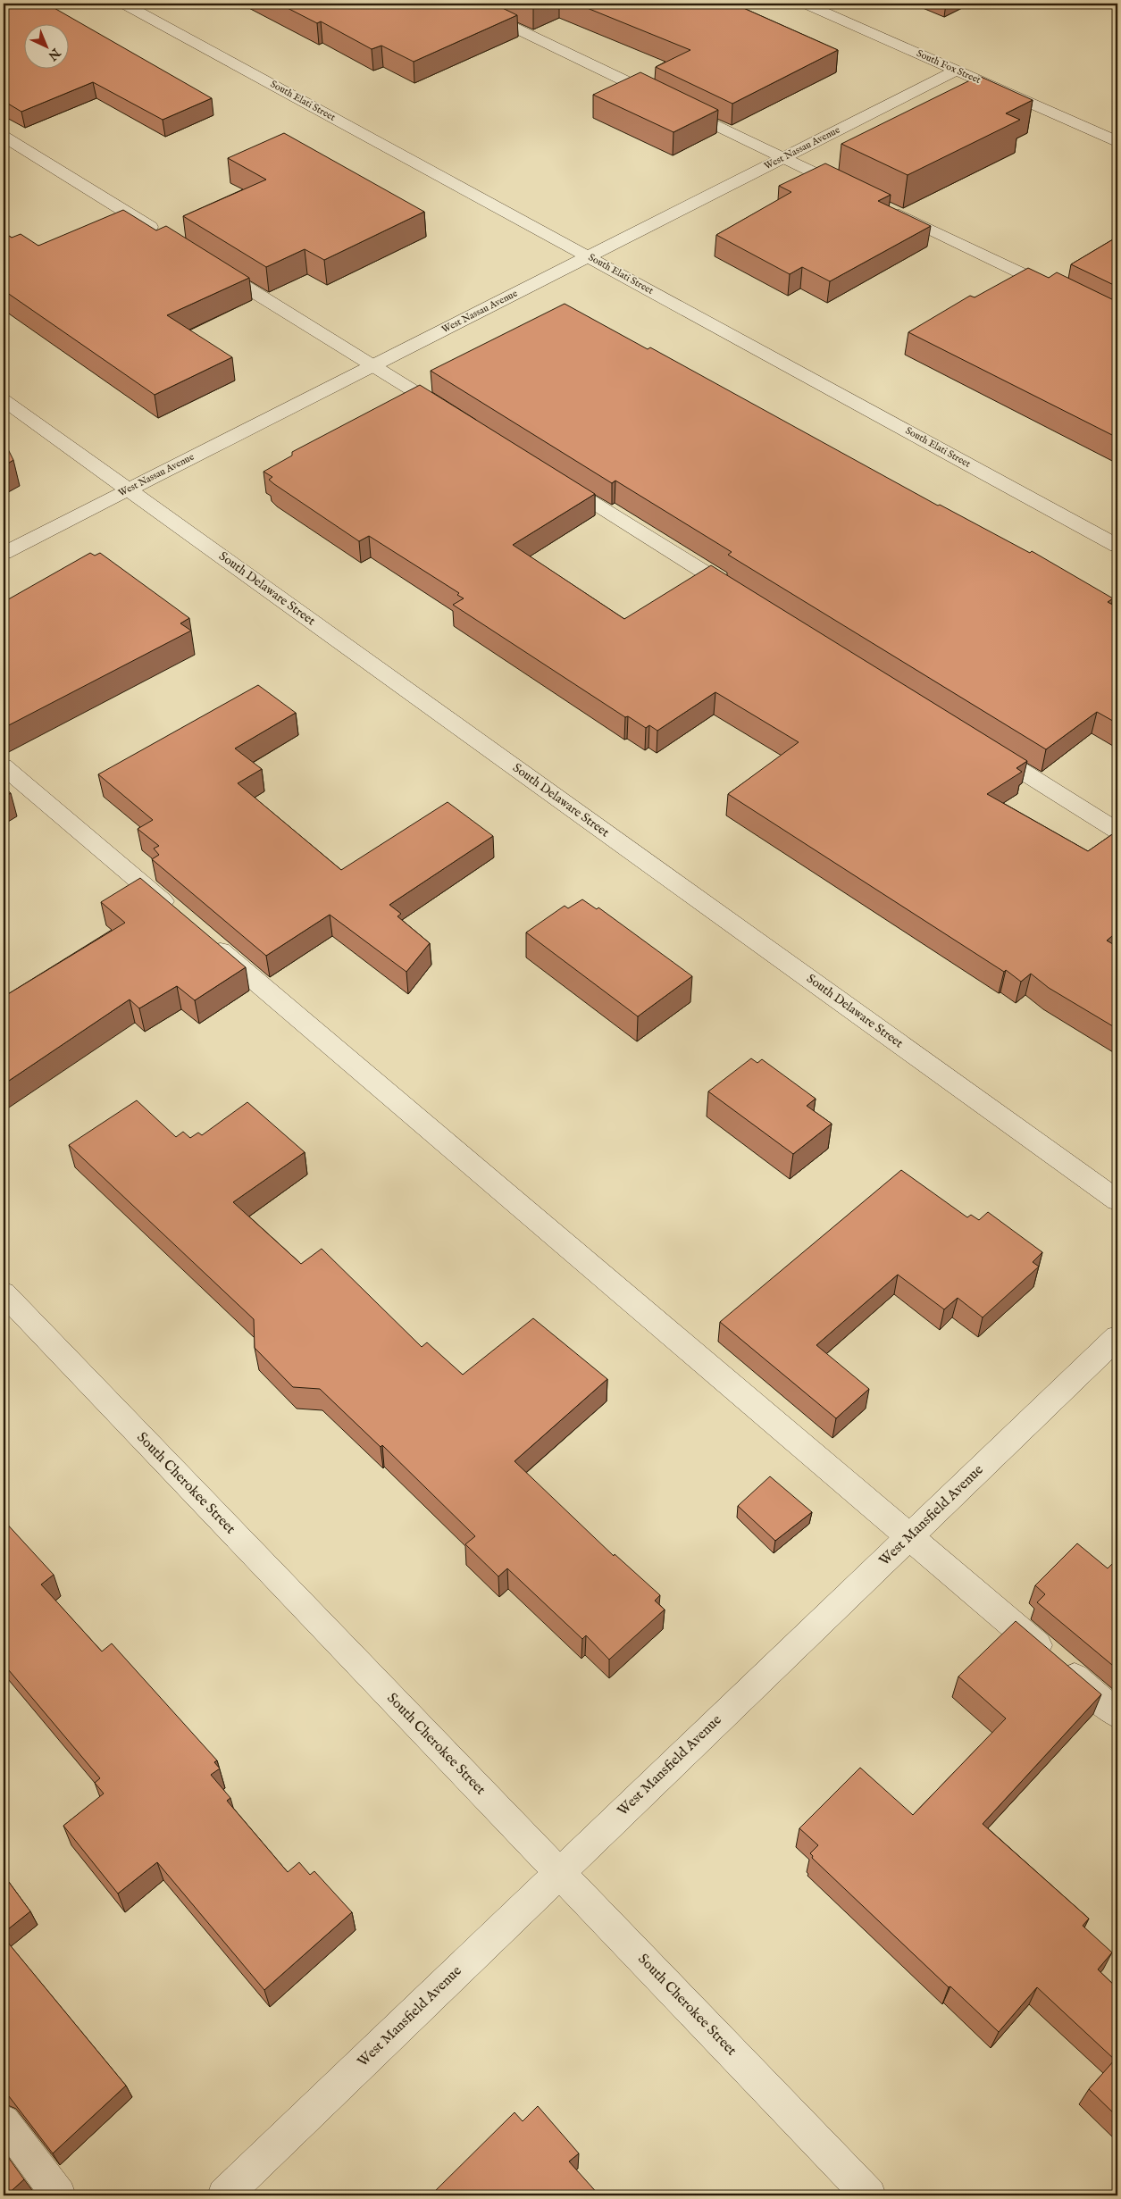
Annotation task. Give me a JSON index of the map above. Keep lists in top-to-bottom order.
{
  "streets": {
    "street": [
      "South Fox Street",
      "South Elati Street",
      "West Nassau Avenue",
      "South Delaware Street",
      "South Cherokee Street",
      "West Mansfield Avenue"
    ]
  },
  "crossings": [
    ["South Fox Street", "West Nassau Avenue"],
    ["South Elati Street", "West Nassau Avenue"],
    ["West Nassau Avenue", "South Delaware Street"],
    ["South Cherokee Street", "West Mansfield Avenue"]
  ],
  "north": "bottom right"
}
